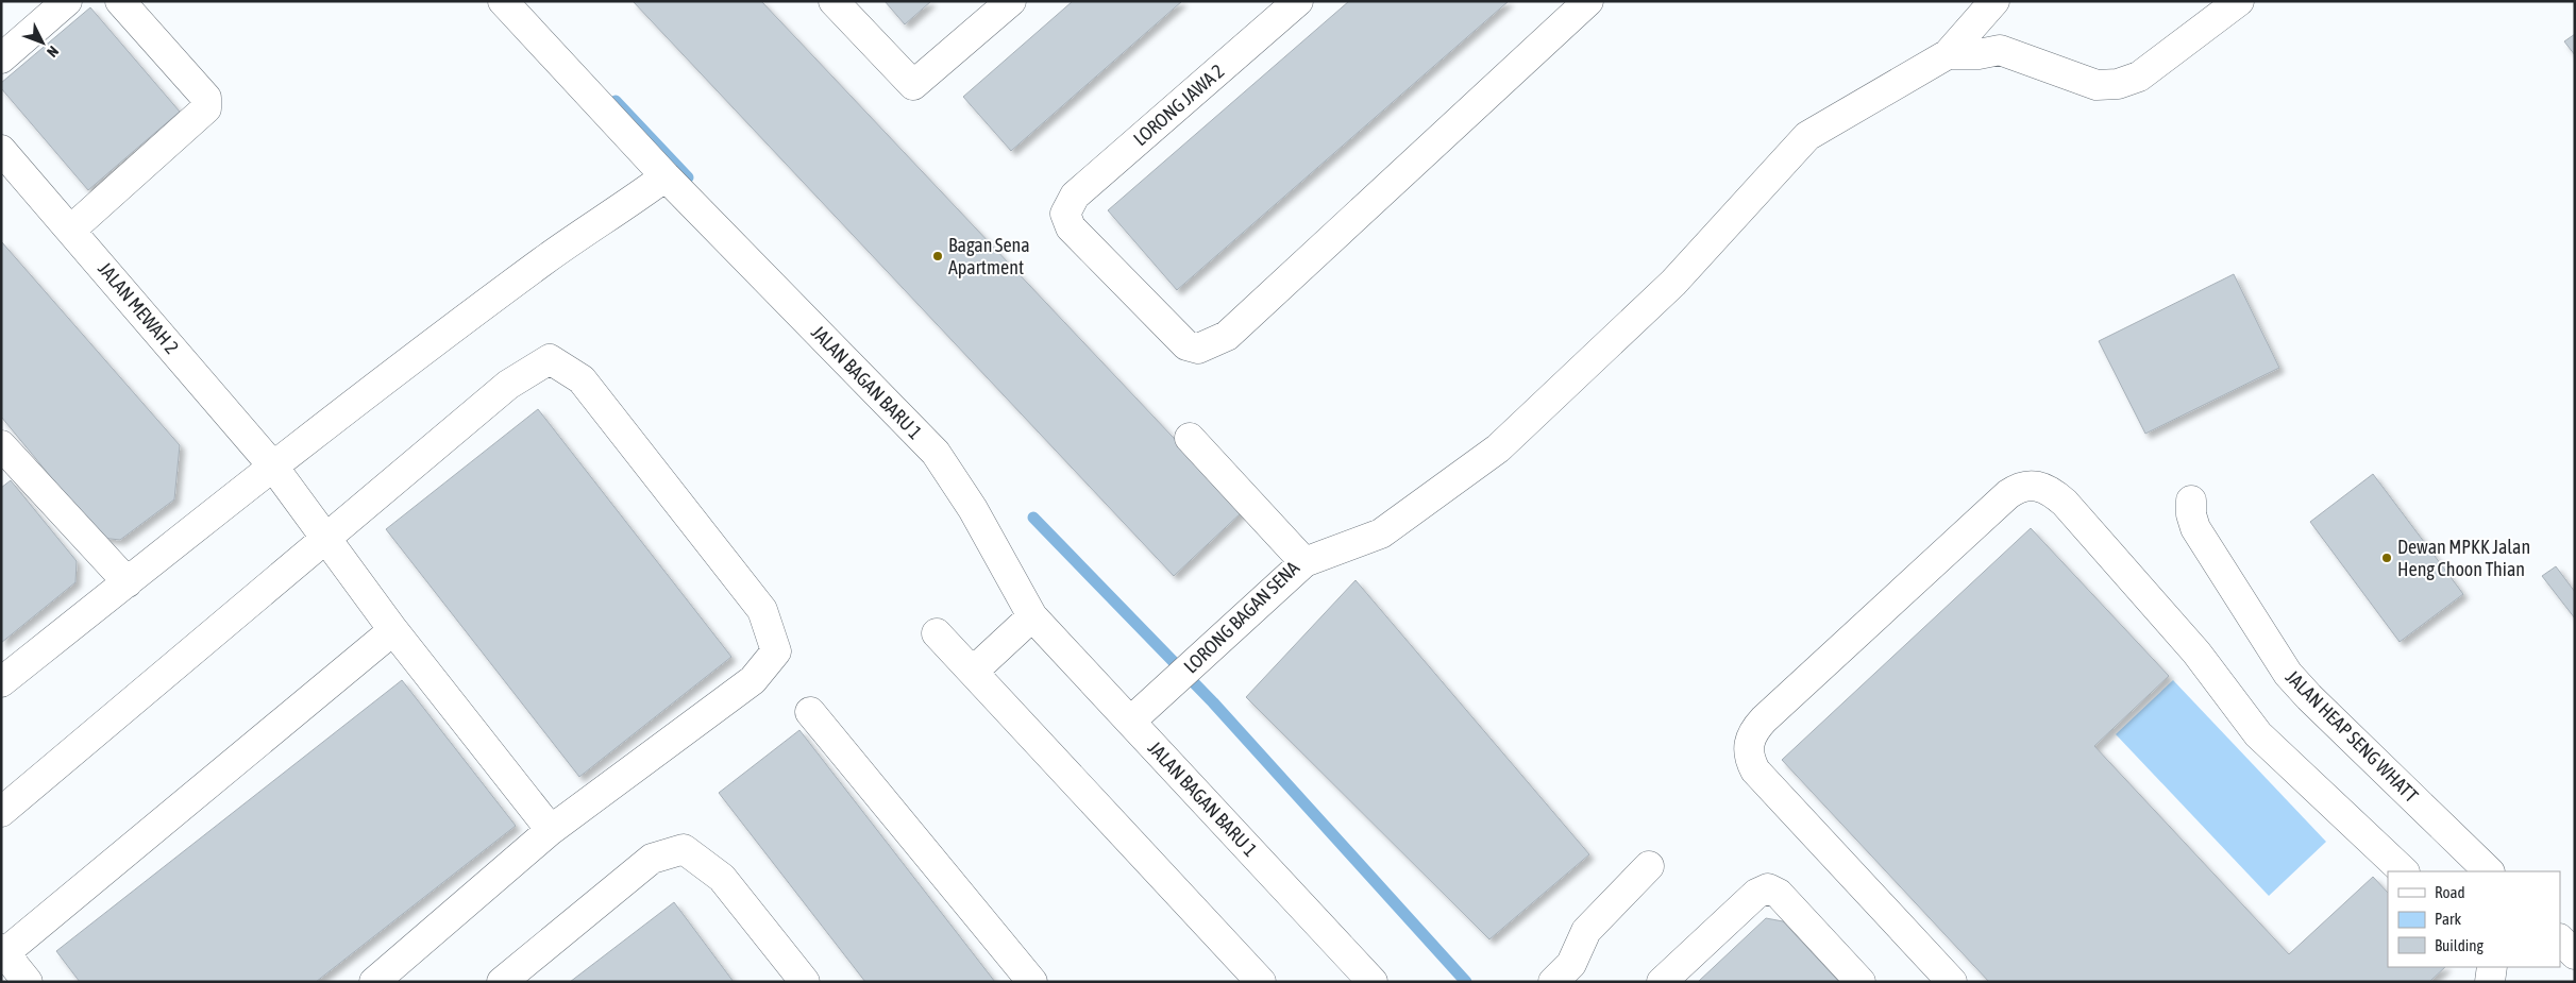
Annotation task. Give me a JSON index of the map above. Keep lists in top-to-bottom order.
{
  "streets": {
    "street": [
      "LORONG JAWA 2",
      "JALAN MEWAH 2",
      "JALAN BAGAN BARU 1",
      "LORONG BAGAN SENA",
      "JALAN HEAP SENG WHATT"
    ]
  },
  "crossings": [
    ["JALAN BAGAN BARU 1", "LORONG BAGAN SENA"]
  ],
  "places": ["Bagan Sena Apartment", "Dewan MPKK Jalan Heng Choon Thian"],
  "legend": ["Road", "Park", "Building"],
  "north": "bottom right"
}
